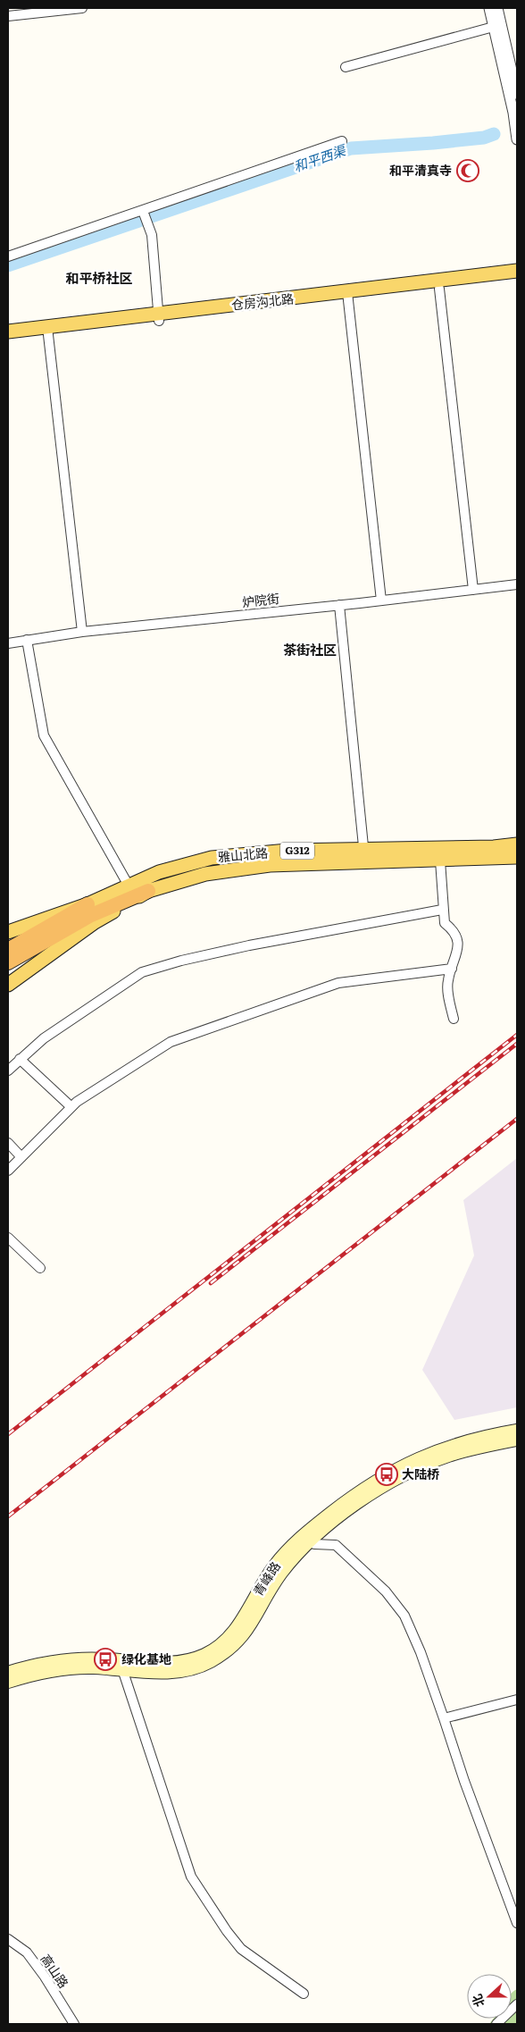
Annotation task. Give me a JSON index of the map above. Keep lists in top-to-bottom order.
{
  "streets": {
    "highway": ["雅山北路"],
    "main road": ["仓房沟北路", "G312", "青峰路"],
    "street": ["炉院街", "高山路"]
  },
  "districts": ["和平桥社区", "茶街社区"],
  "water": ["和平西渠"],
  "places": {
    "mosque": ["和平清真寺"],
    "bus stop": ["大陆桥", "绿化基地"]
  },
  "north": "left"
}
